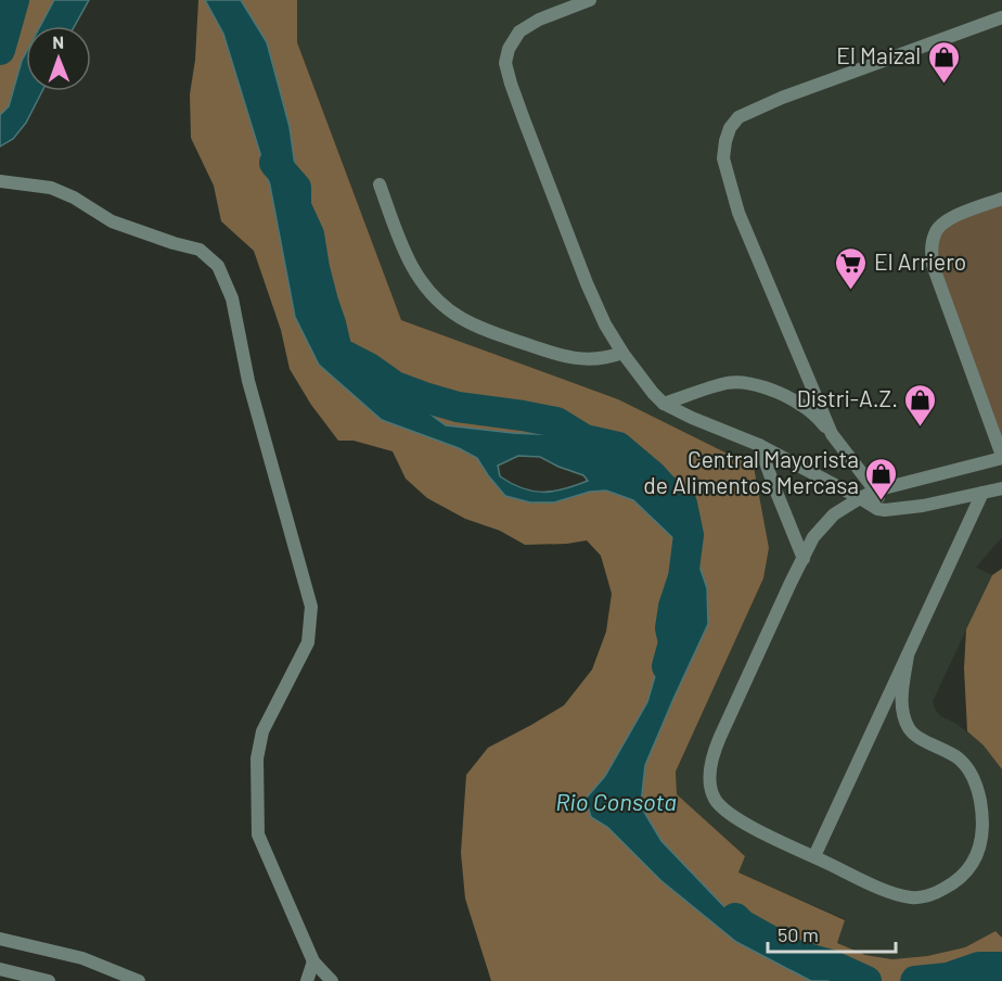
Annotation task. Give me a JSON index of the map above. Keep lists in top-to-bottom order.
{
  "water": ["Rio Consota"],
  "places": {
    "shop": ["El Maizal", "Distri-A.Z.", "Central Mayorista de Alimentos Mercasa"],
    "supermarket": ["El Arriero"]
  },
  "scale_bar": "50 m",
  "north": "top"
}
